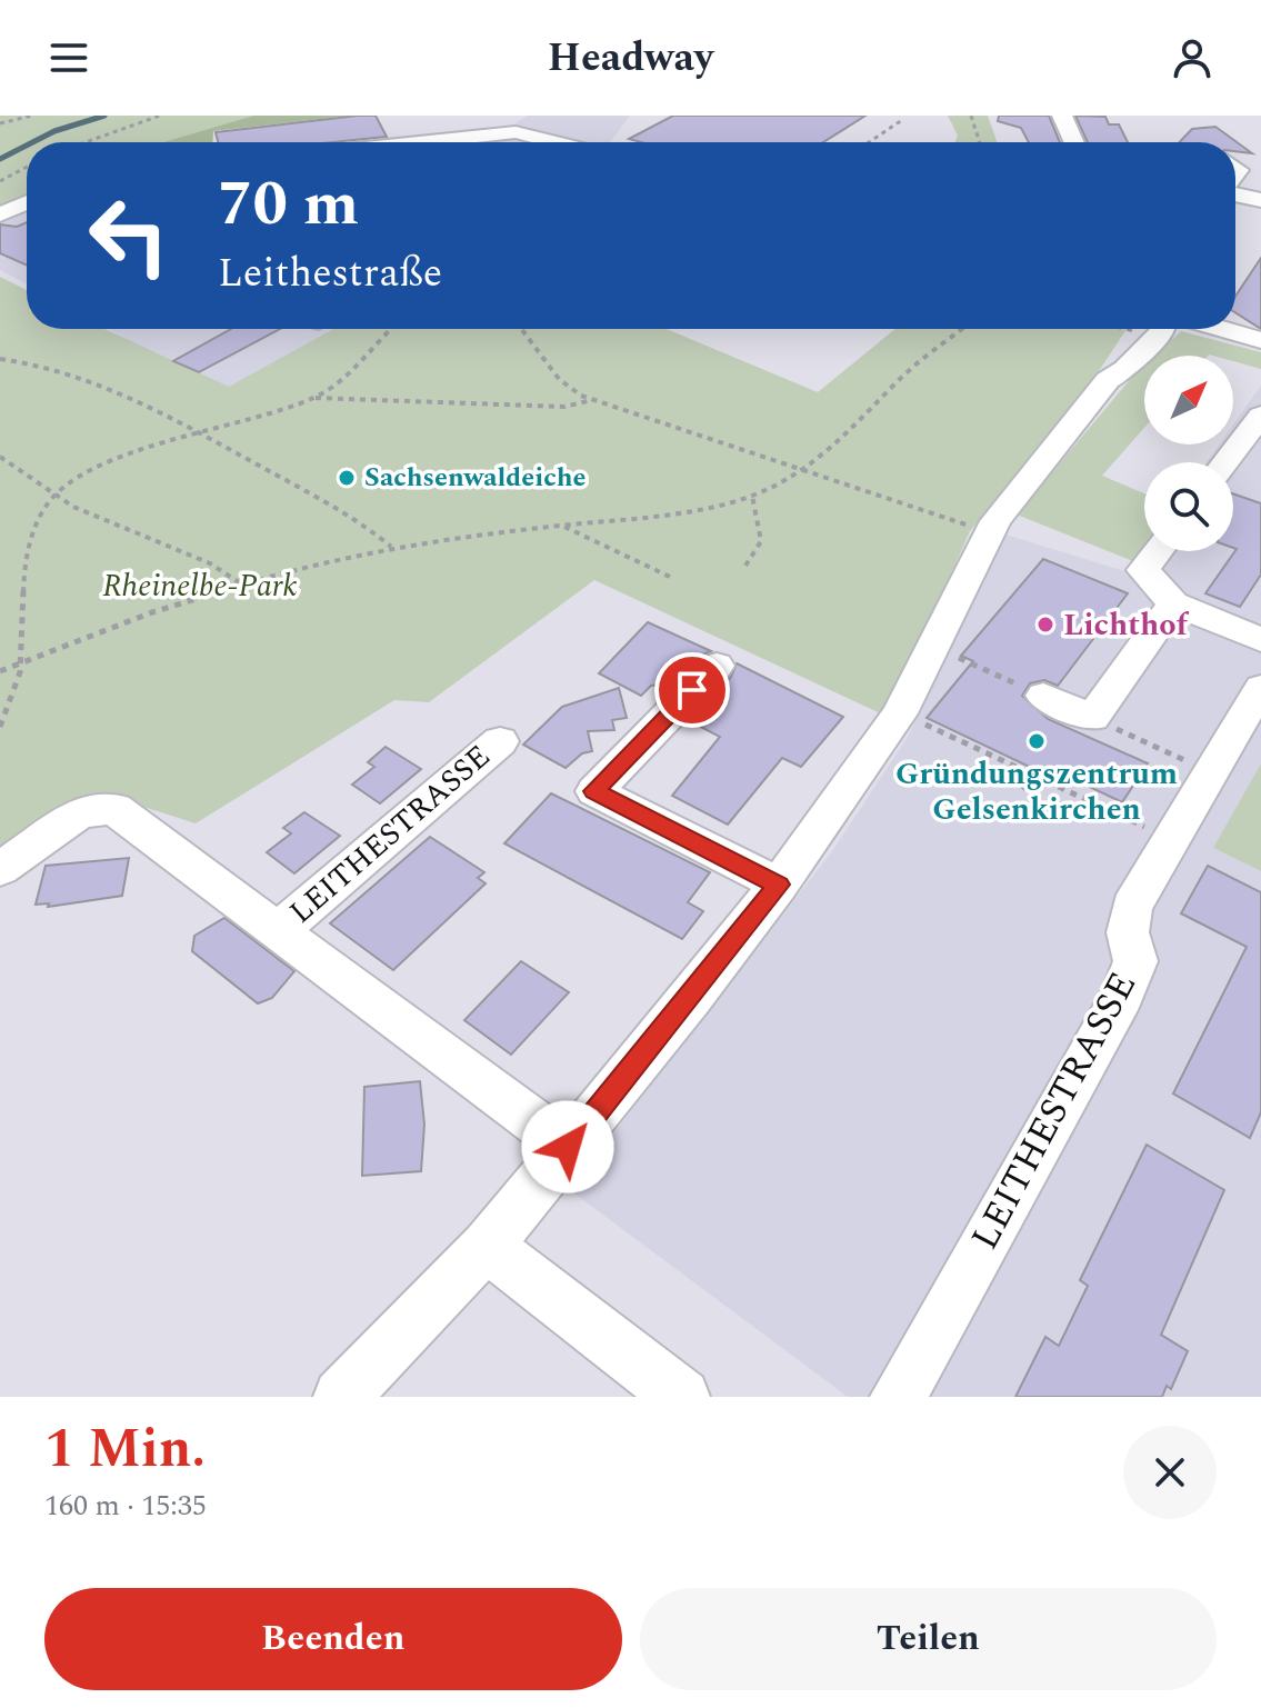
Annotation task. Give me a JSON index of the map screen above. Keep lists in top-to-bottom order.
{
  "streets": {
    "street": ["LEITHESTRASSE"]
  },
  "parks": ["Rheinelbe-Park"],
  "places": ["Sachsenwaldeiche", "Lichthof", "Gründungszentrum Gelsenkirchen"],
  "north": "top right",
  "page": {
    "header": "Headway",
    "turn": ["70 m", "Leithestraße"],
    "heading": ["1 Min.", "160 m · 15:35"],
    "buttons": ["Beenden", "Teilen"]
  }
}
